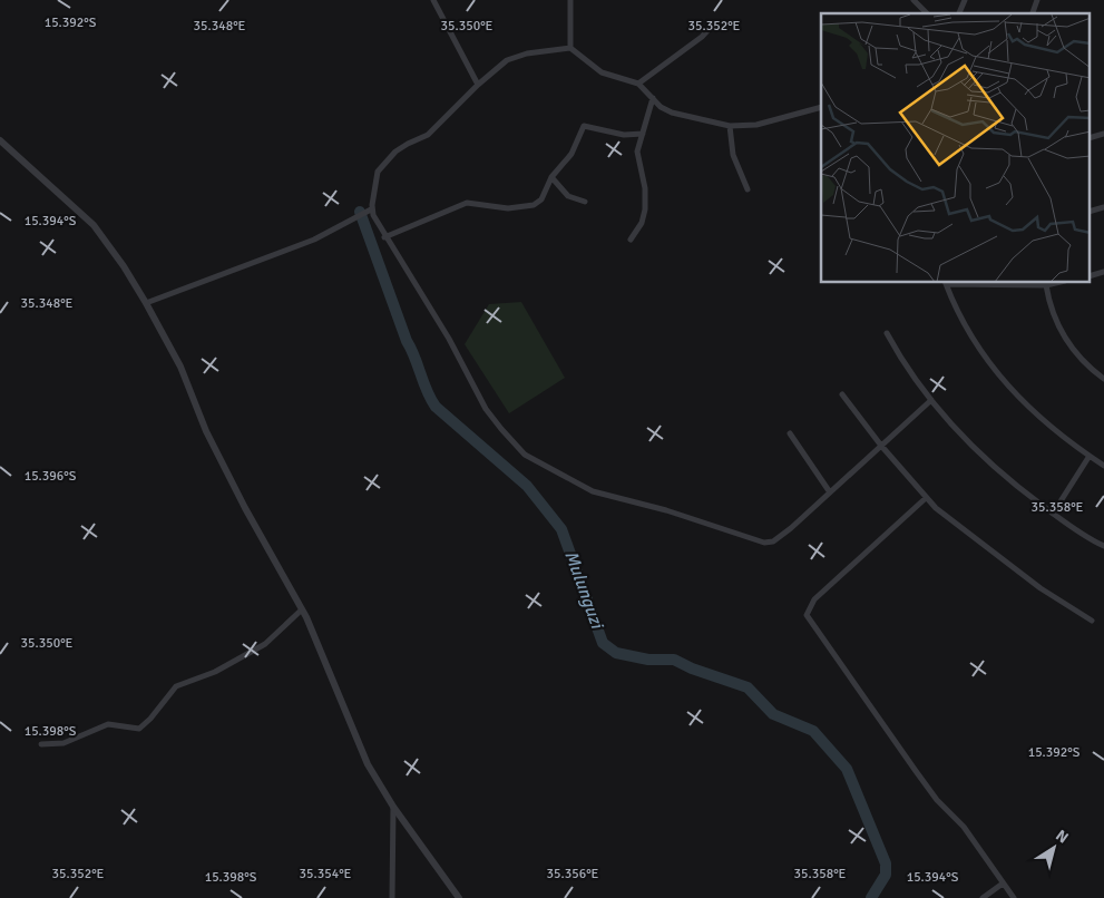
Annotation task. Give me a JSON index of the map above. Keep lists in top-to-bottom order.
{
  "water": ["Mulunguzi"],
  "north": "top right",
  "coordinates": [
    "15.392°S",
    "35.348°E",
    "35.350°E",
    "35.352°E",
    "15.394°S",
    "15.396°S",
    "35.358°E",
    "15.398°S",
    "35.354°E",
    "35.356°E"
  ]
}
